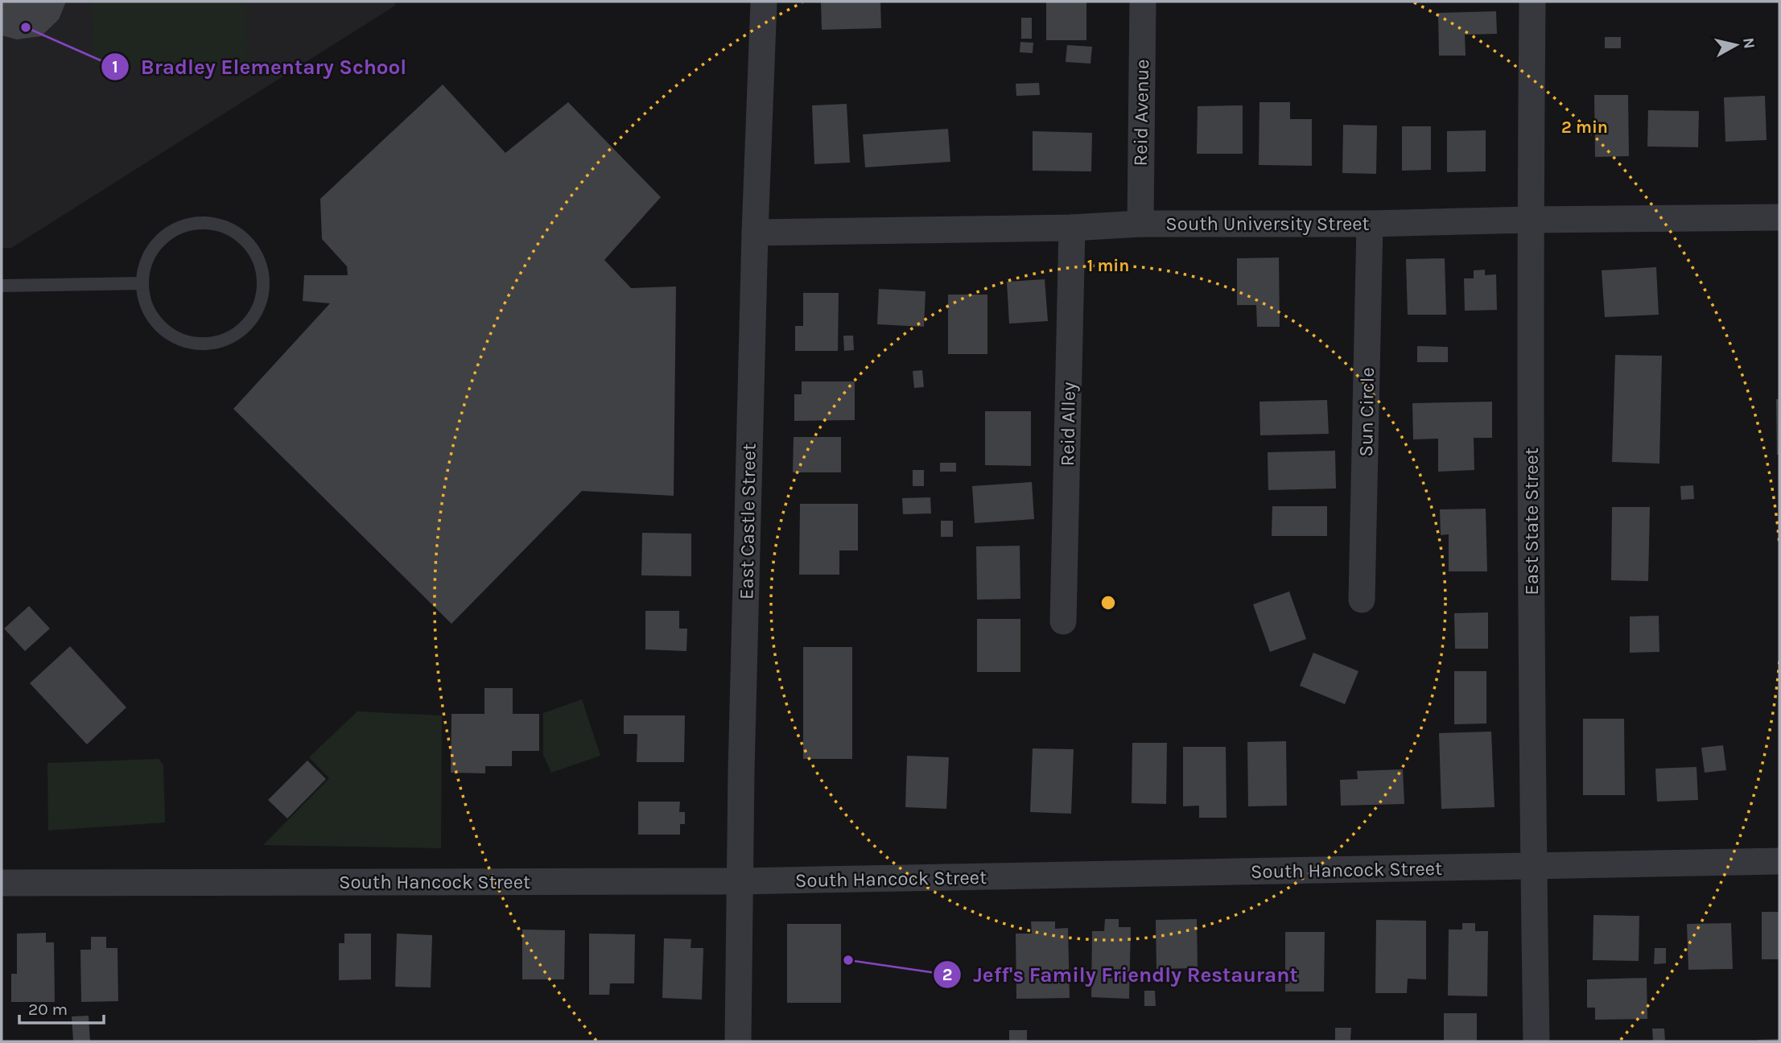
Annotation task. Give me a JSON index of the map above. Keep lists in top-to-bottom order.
{
  "streets": {
    "street": [
      "Reid Avenue",
      "South University Street",
      "Sun Circle",
      "Reid Alley",
      "East Castle Street",
      "East State Street",
      "South Hancock Street"
    ]
  },
  "crossings": [
    ["Reid Avenue", "South University Street"],
    ["South University Street", "Sun Circle"],
    ["South University Street", "Reid Alley"],
    ["South University Street", "East Castle Street"],
    ["South University Street", "East State Street"],
    ["East Castle Street", "South Hancock Street"],
    ["East State Street", "South Hancock Street"]
  ],
  "places": ["Bradley Elementary School", "Jeff's Family Friendly Restaurant"],
  "scale_bar": "20 m",
  "north": "right",
  "rings": ["2 min", "1 min"]
}
